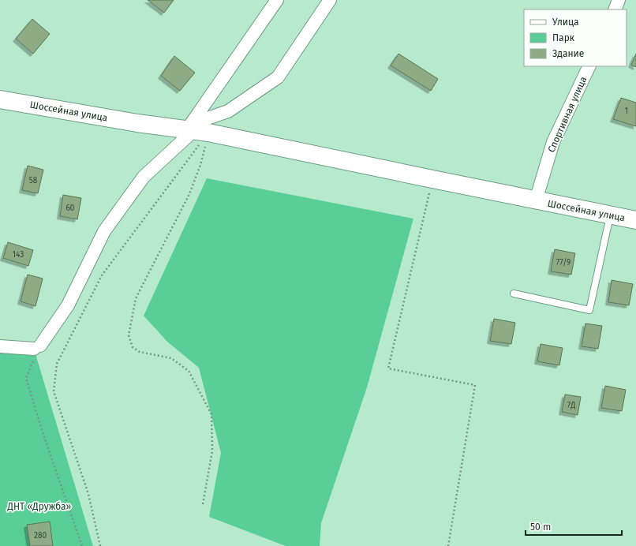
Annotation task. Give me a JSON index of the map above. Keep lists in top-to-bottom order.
{
  "streets": {
    "street": ["Шоссейная улица", "Спортивная улица"]
  },
  "crossings": [
    ["Шоссейная улица", "Спортивная улица"]
  ],
  "parks": ["ДНТ «Дружба»"],
  "house_numbers": [
    "1",
    "58",
    "60",
    "143",
    "77/9",
    "7Д",
    "280"
  ],
  "legend": ["Улица", "Парк", "Здание"],
  "scale_bar": "50 m"
}
